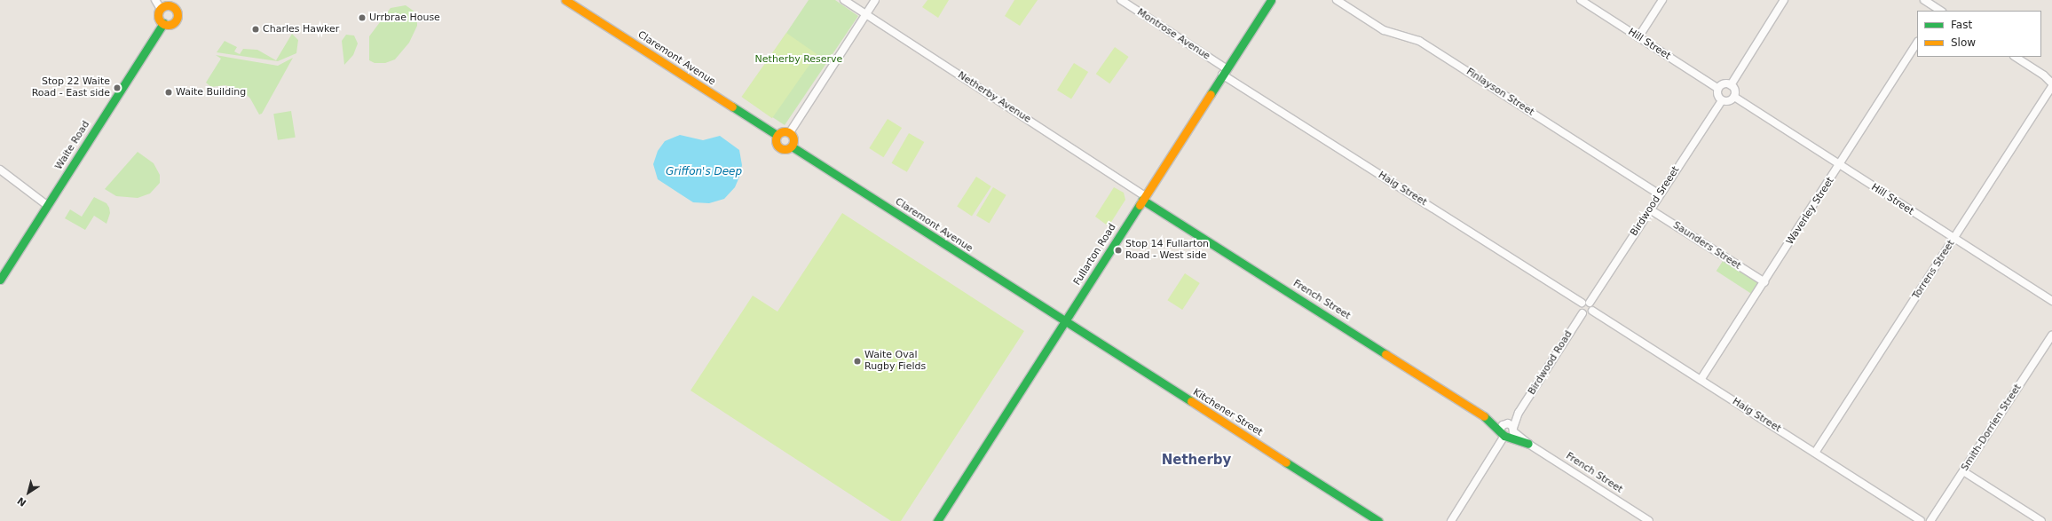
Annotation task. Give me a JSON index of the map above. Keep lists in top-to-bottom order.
{
  "streets": {
    "street": [
      "Montrose Avenue",
      "Hill Street",
      "Claremont Avenue",
      "Finlayson Street",
      "Netherby Avenue",
      "Waite Road",
      "Haig Street",
      "Birdwood Sreeet",
      "Waverley Street",
      "Saunders Street",
      "Fullarton Road",
      "Torrens Street",
      "French Street",
      "Birdwood Road",
      "Kitchener Street",
      "Smith-Dorrien Street"
    ]
  },
  "crossings": [
    ["Montrose Avenue", "Haig Street"],
    ["Montrose Avenue", "Fullarton Road"],
    ["Hill Street", "Birdwood Sreeet"],
    ["Hill Street", "Waverley Street"],
    ["Hill Street", "Torrens Street"],
    ["Claremont Avenue", "Fullarton Road"],
    ["Claremont Avenue", "Kitchener Street"],
    ["Finlayson Street", "Birdwood Sreeet"],
    ["Netherby Avenue", "Fullarton Road"],
    ["Netherby Avenue", "French Street"],
    ["Haig Street", "Birdwood Sreeet"],
    ["Haig Street", "Waverley Street"],
    ["Haig Street", "Fullarton Road"],
    ["Haig Street", "Torrens Street"],
    ["Haig Street", "Birdwood Road"],
    ["Birdwood Sreeet", "Saunders Street"],
    ["Birdwood Sreeet", "Birdwood Road"],
    ["Waverley Street", "Saunders Street"],
    ["Fullarton Road", "French Street"],
    ["Fullarton Road", "Kitchener Street"],
    ["French Street", "Birdwood Road"]
  ],
  "districts": ["Netherby"],
  "water": ["Griffon's Deep"],
  "parks": ["Netherby Reserve"],
  "places": [
    "Urrbrae House",
    "Charles Hawker",
    "Stop 22 Waite Road - East side",
    "Waite Building",
    "Stop 14 Fullarton Road - West side",
    "Waite Oval Rugby Fields"
  ],
  "legend": ["Fast", "Slow"],
  "north": "bottom left"
}
